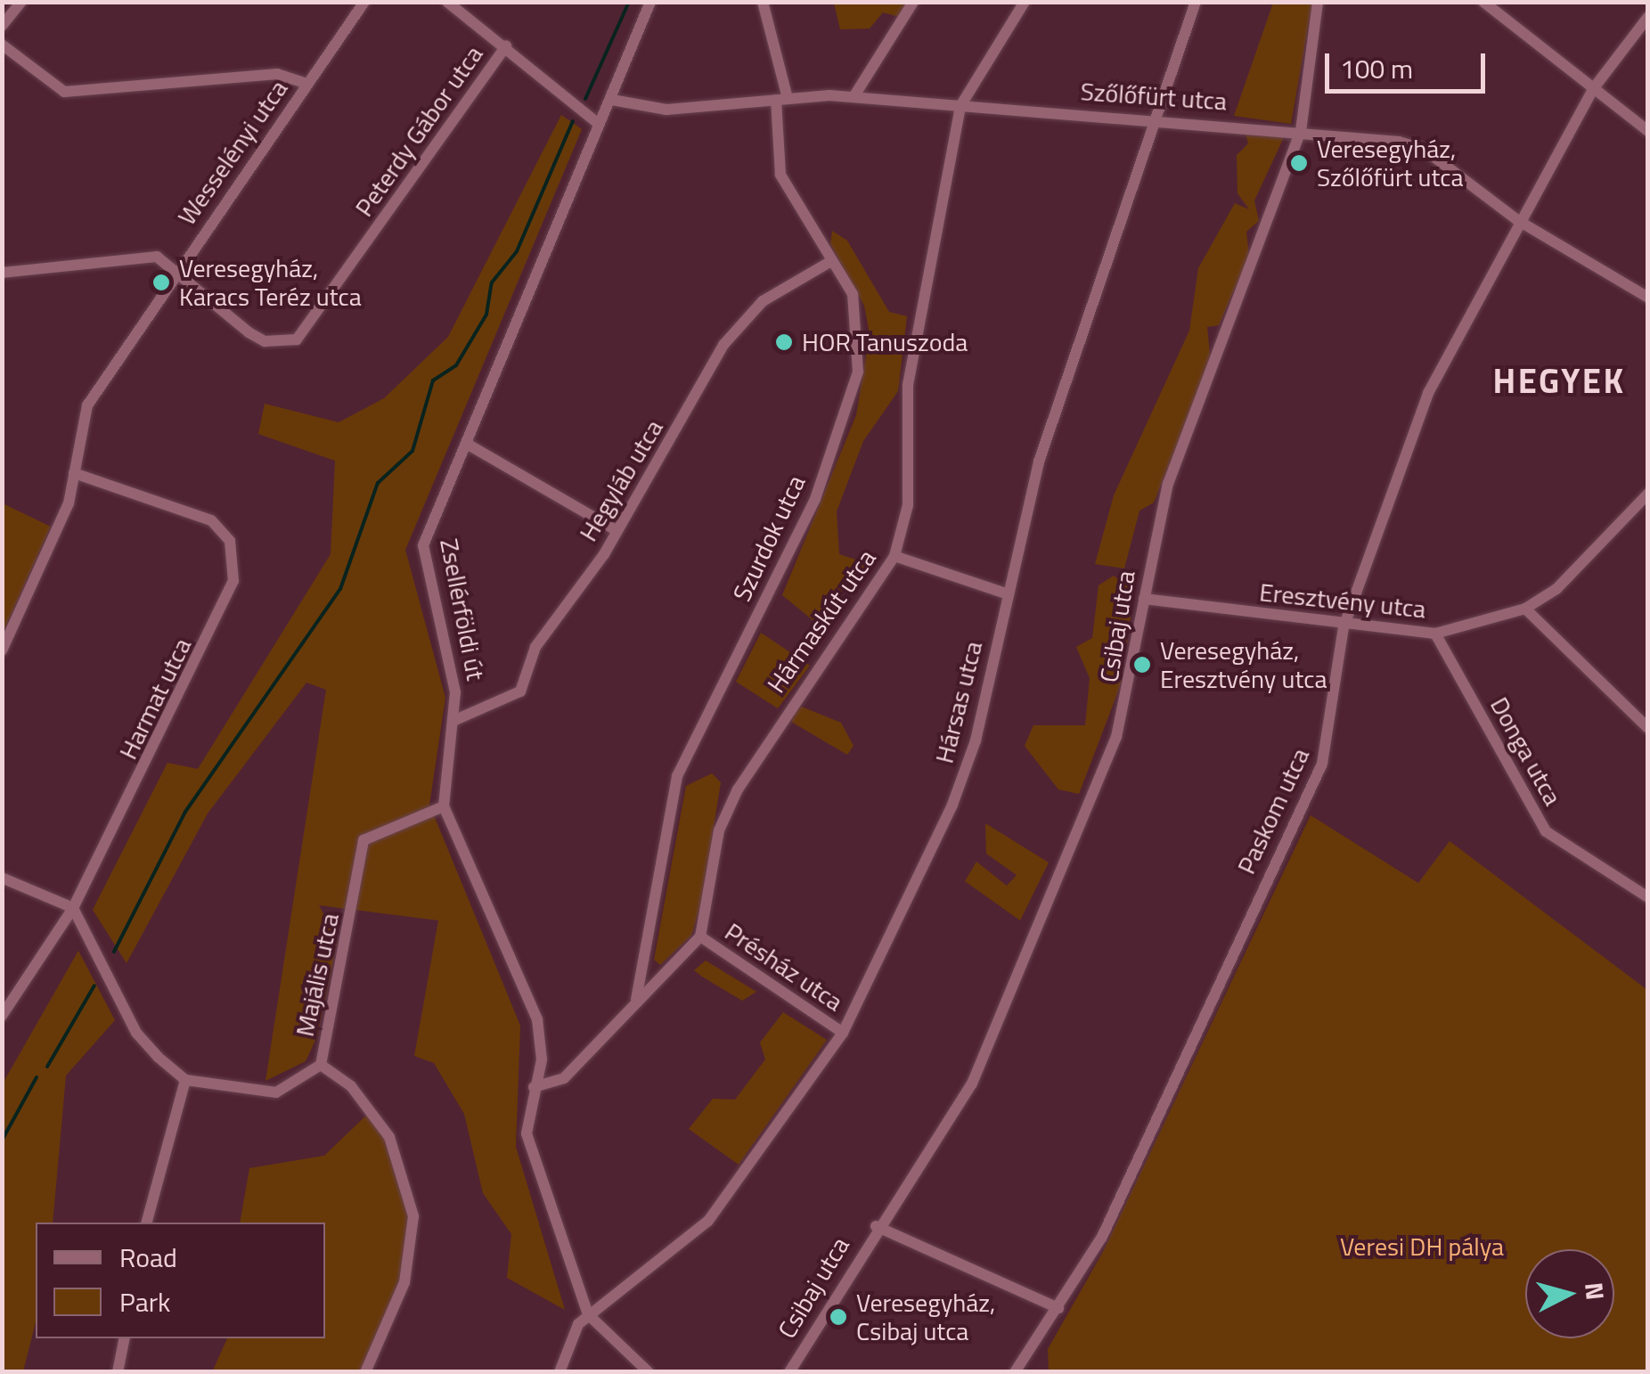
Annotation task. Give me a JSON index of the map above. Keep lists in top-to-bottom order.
{
  "streets": {
    "street": [
      "Szőlőfürt utca",
      "Peterdy Gábor utca",
      "Wesselényi utca",
      "Hegyláb utca",
      "Szurdok utca",
      "Eresztvény utca",
      "Zsellérföldi út",
      "Hármaskút utca",
      "Csibaj utca",
      "Harmat utca",
      "Hársas utca",
      "Donga utca",
      "Paskom utca",
      "Présház utca",
      "Majális utca"
    ]
  },
  "crossings": [
    ["Szőlőfürt utca", "Szurdok utca"],
    ["Szőlőfürt utca", "Zsellérföldi út"],
    ["Szőlőfürt utca", "Hármaskút utca"],
    ["Szőlőfürt utca", "Csibaj utca"],
    ["Szőlőfürt utca", "Hársas utca"],
    ["Szőlőfürt utca", "Paskom utca"],
    ["Peterdy Gábor utca", "Wesselényi utca"],
    ["Wesselényi utca", "Harmat utca"],
    ["Hegyláb utca", "Szurdok utca"],
    ["Hegyláb utca", "Zsellérföldi út"],
    ["Eresztvény utca", "Csibaj utca"],
    ["Eresztvény utca", "Donga utca"],
    ["Eresztvény utca", "Paskom utca"],
    ["Zsellérföldi út", "Majális utca"],
    ["Hármaskút utca", "Présház utca"],
    ["Csibaj utca", "Paskom utca"],
    ["Hársas utca", "Présház utca"]
  ],
  "districts": ["HEGYEK"],
  "parks": ["Veresi DH pálya"],
  "places": [
    "Veresegyház, Szőlőfürt utca",
    "Veresegyház, Karacs Teréz utca",
    "HOR Tanuszoda",
    "Veresegyház, Eresztvény utca",
    "Veresegyház, Csibaj utca"
  ],
  "legend": ["Road", "Park"],
  "scale_bar": "100 m",
  "north": "right"
}
